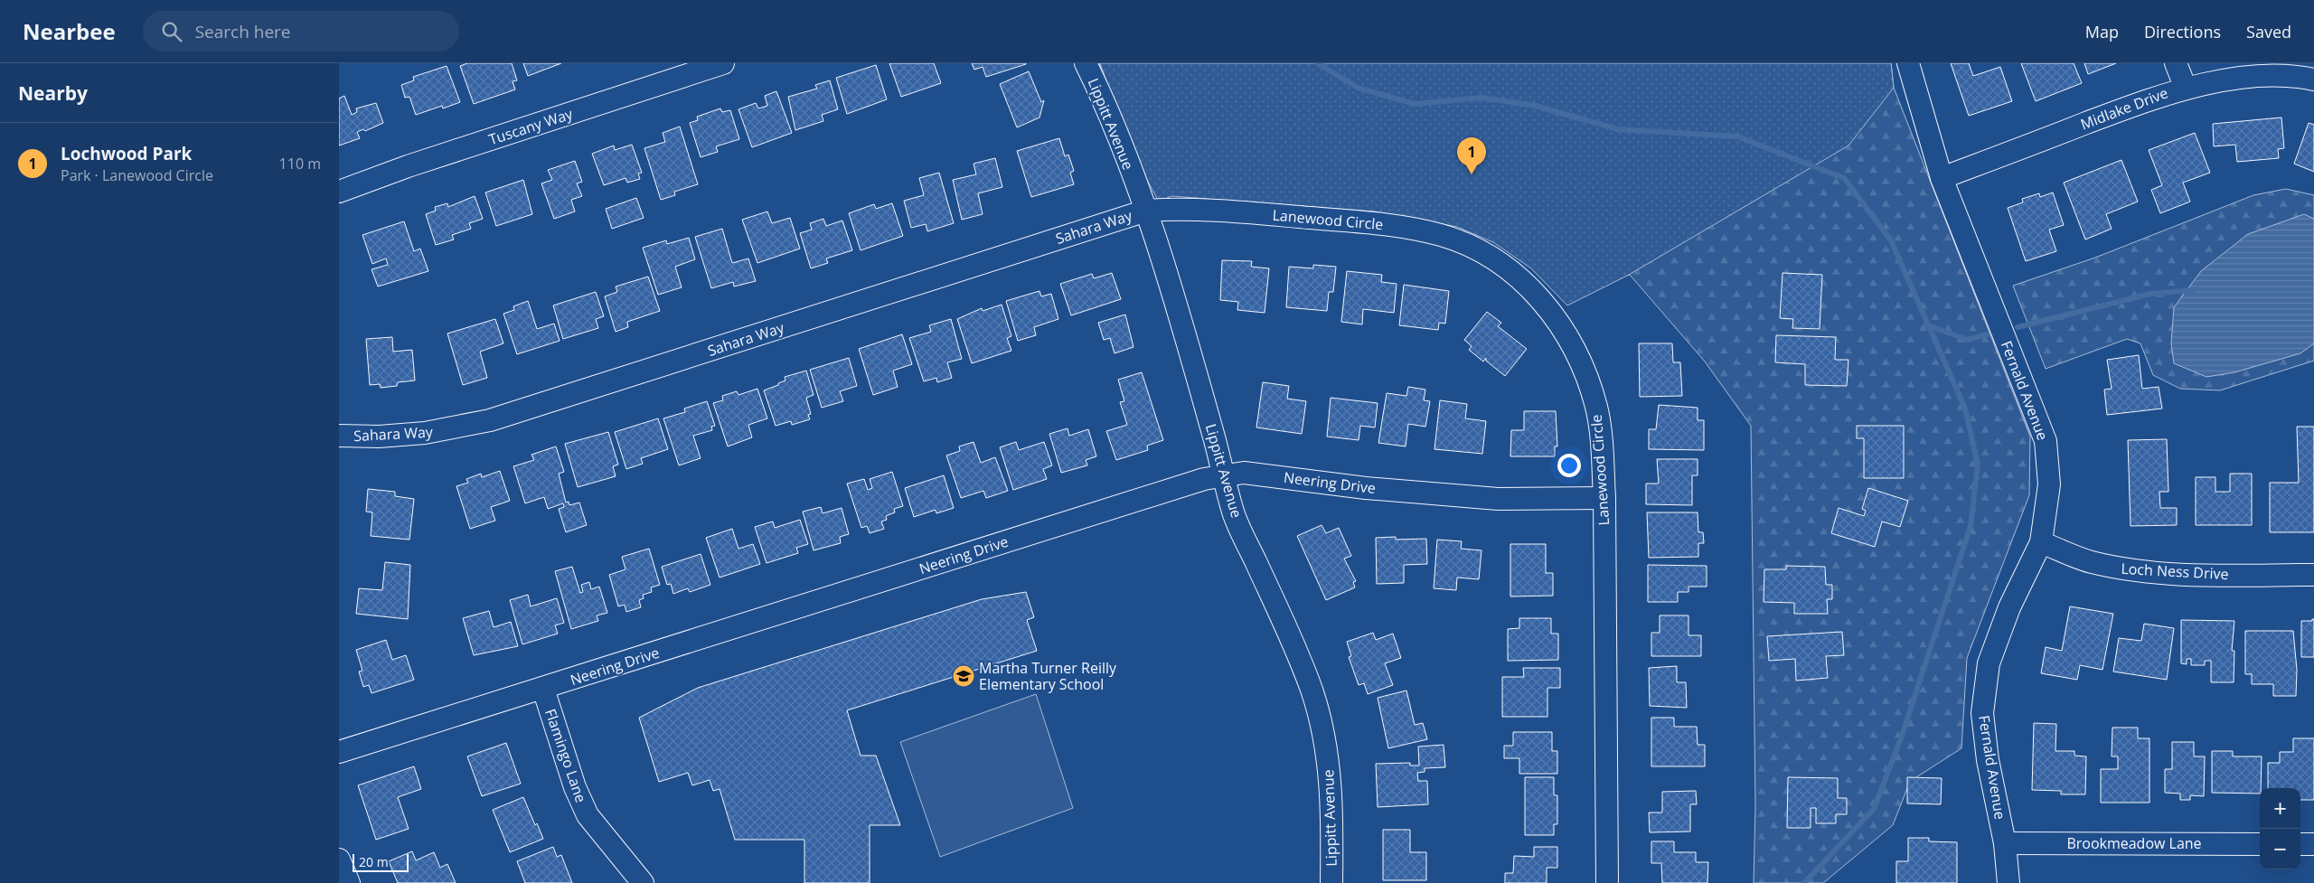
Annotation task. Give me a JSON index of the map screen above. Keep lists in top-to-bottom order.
{
  "streets": {
    "street": [
      "Midlake Drive",
      "Lippitt Avenue",
      "Tuscany Way",
      "Lanewood Circle",
      "Sahara Way",
      "Fernald Avenue",
      "Neering Drive",
      "Loch Ness Drive",
      "Flamingo Lane",
      "Brookmeadow Lane"
    ]
  },
  "crossings": [
    ["Midlake Drive", "Fernald Avenue"],
    ["Lippitt Avenue", "Lanewood Circle"],
    ["Lippitt Avenue", "Sahara Way"],
    ["Lippitt Avenue", "Neering Drive"],
    ["Lanewood Circle", "Sahara Way"],
    ["Lanewood Circle", "Neering Drive"],
    ["Fernald Avenue", "Loch Ness Drive"],
    ["Fernald Avenue", "Brookmeadow Lane"],
    ["Neering Drive", "Flamingo Lane"]
  ],
  "places": {
    "school or university": ["Martha Turner Reilly Elementary School"]
  },
  "scale_bar": "20 m",
  "page": {
    "header": "Nearbee",
    "search": "Search here",
    "nav": ["Map", "Directions", "Saved"],
    "heading": "Nearby",
    "list": [
      {
        "mark": "1",
        "name": "Lochwood Park",
        "note": "Park · Lanewood Circle",
        "value": "110 m"
      }
    ],
    "pins": "1",
    "map_buttons": ["+", "−"],
    "scale": "20 m"
  }
}
